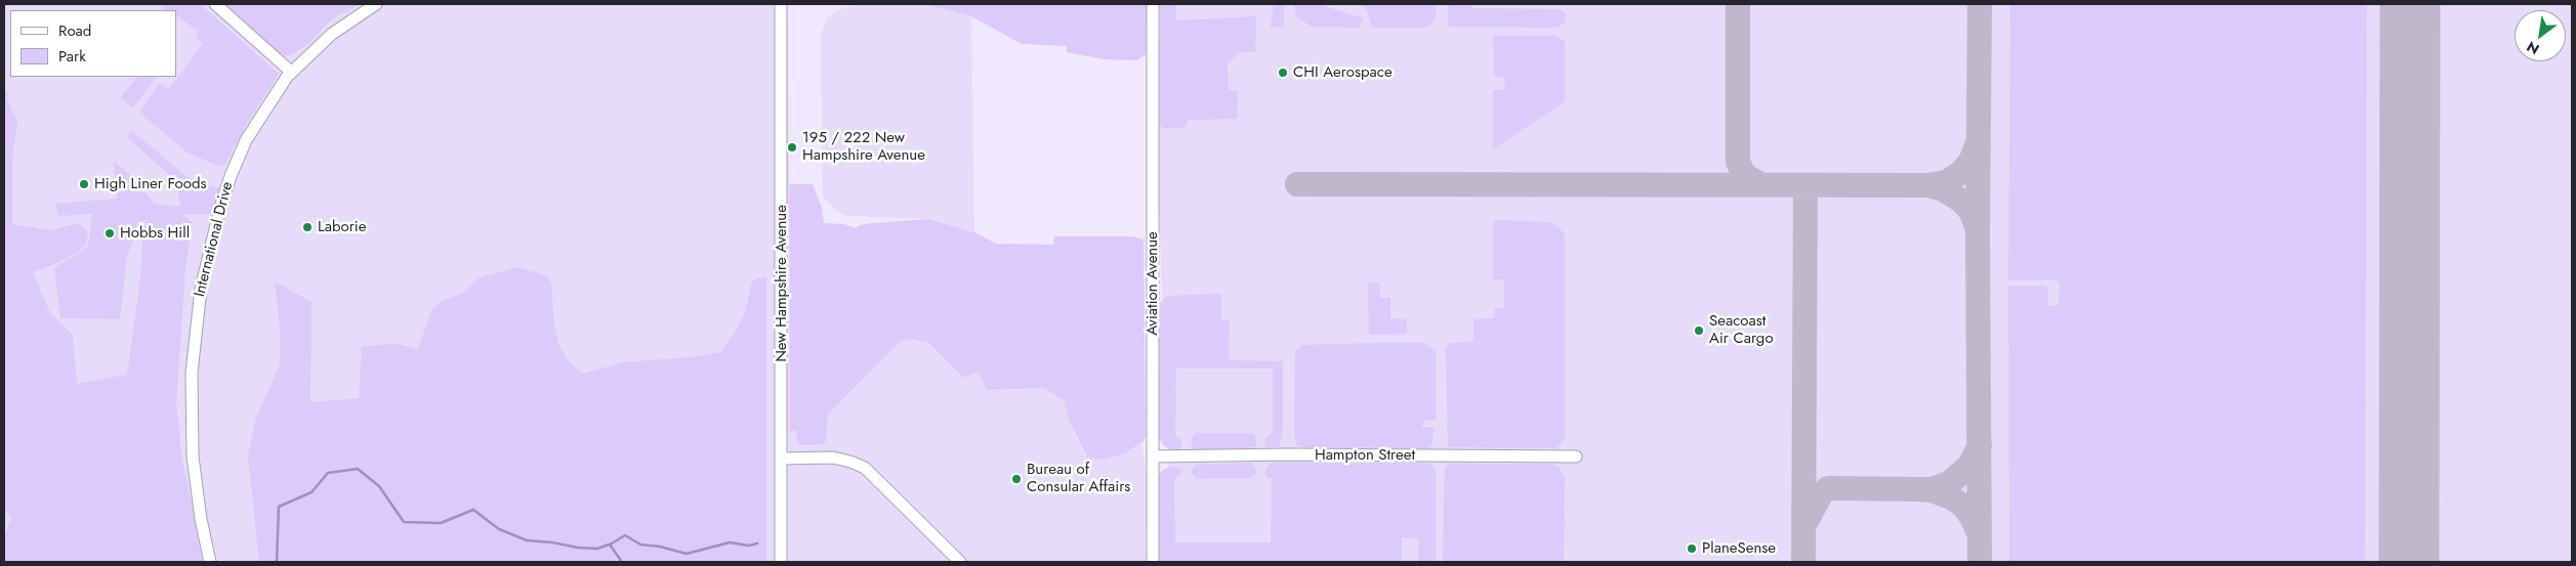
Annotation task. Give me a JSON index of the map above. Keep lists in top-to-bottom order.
{
  "streets": {
    "street": [
      "International Drive",
      "New Hampshire Avenue",
      "Aviation Avenue",
      "Hampton Street"
    ]
  },
  "crossings": [
    ["Aviation Avenue", "Hampton Street"]
  ],
  "places": [
    "CHI Aerospace",
    "195 / 222 New Hampshire Avenue",
    "High Liner Foods",
    "Laborie",
    "Hobbs Hill",
    "Seacoast Air Cargo",
    "Bureau of Consular Affairs",
    "PlaneSense"
  ],
  "legend": ["Road", "Park"],
  "north": "bottom left"
}
